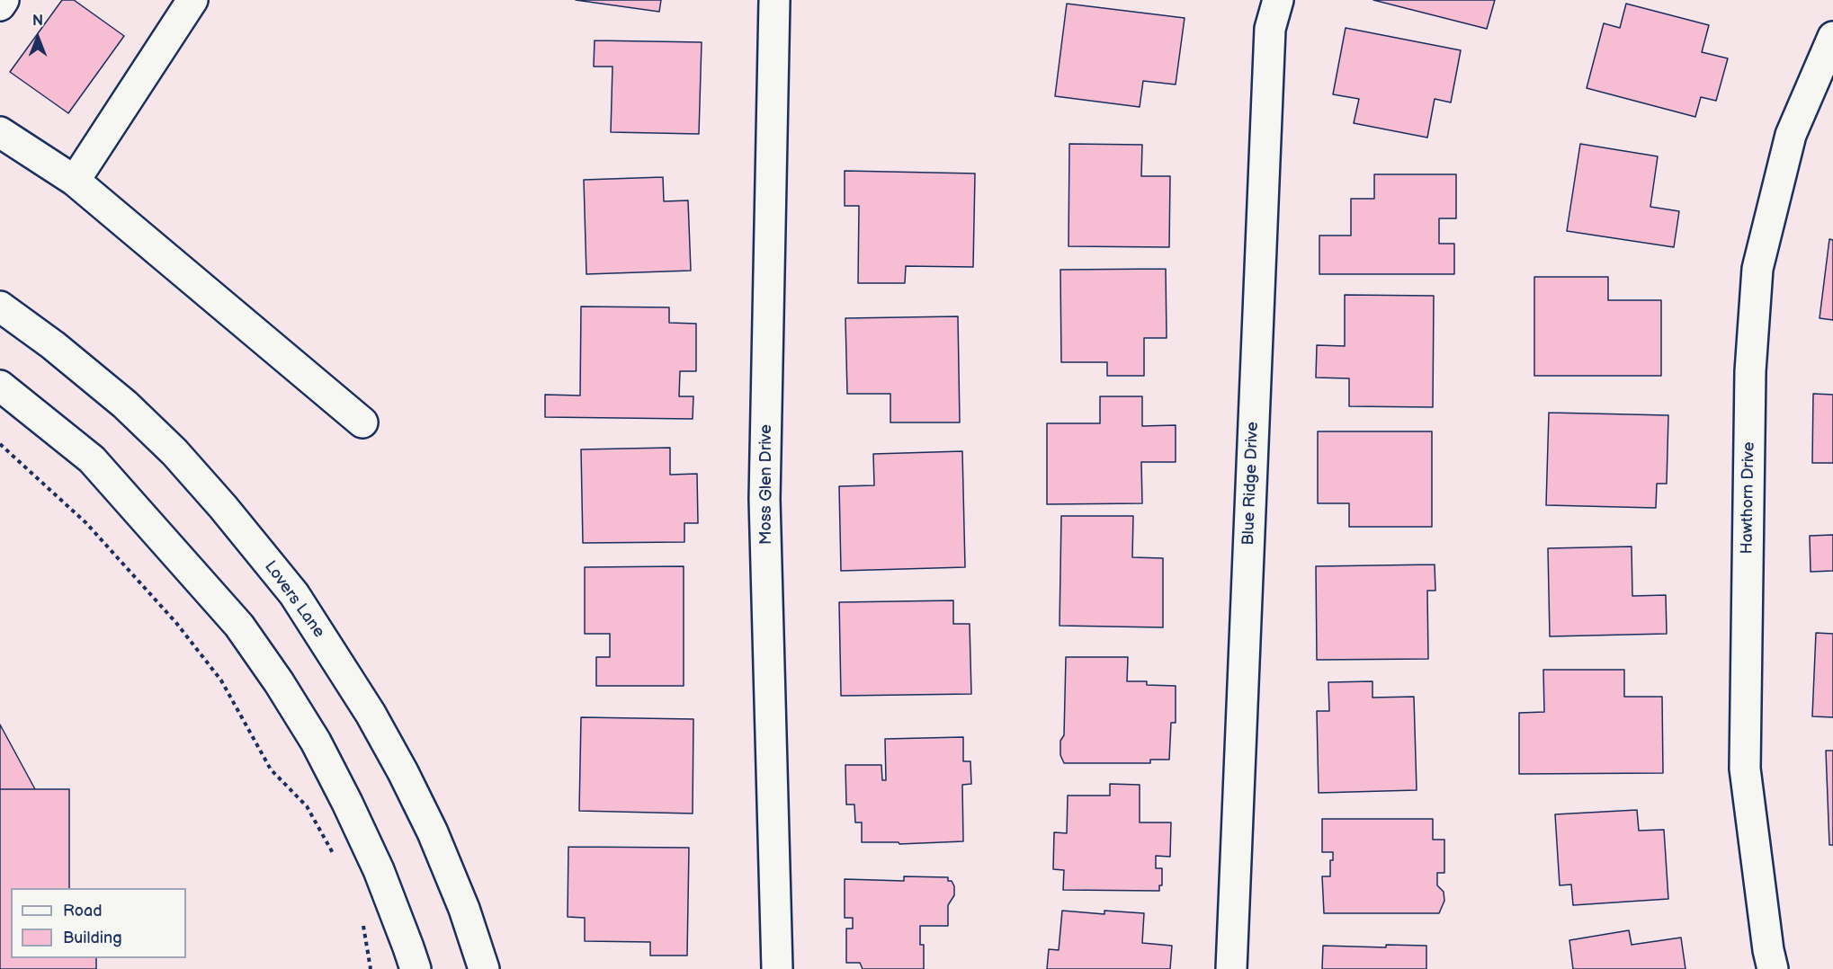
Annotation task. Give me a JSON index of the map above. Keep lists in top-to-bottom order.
{
  "streets": {
    "street": [
      "Blue Ridge Drive",
      "Moss Glen Drive",
      "Hawthorn Drive",
      "Lovers Lane"
    ]
  },
  "legend": ["Road", "Building"],
  "north": "top"
}
